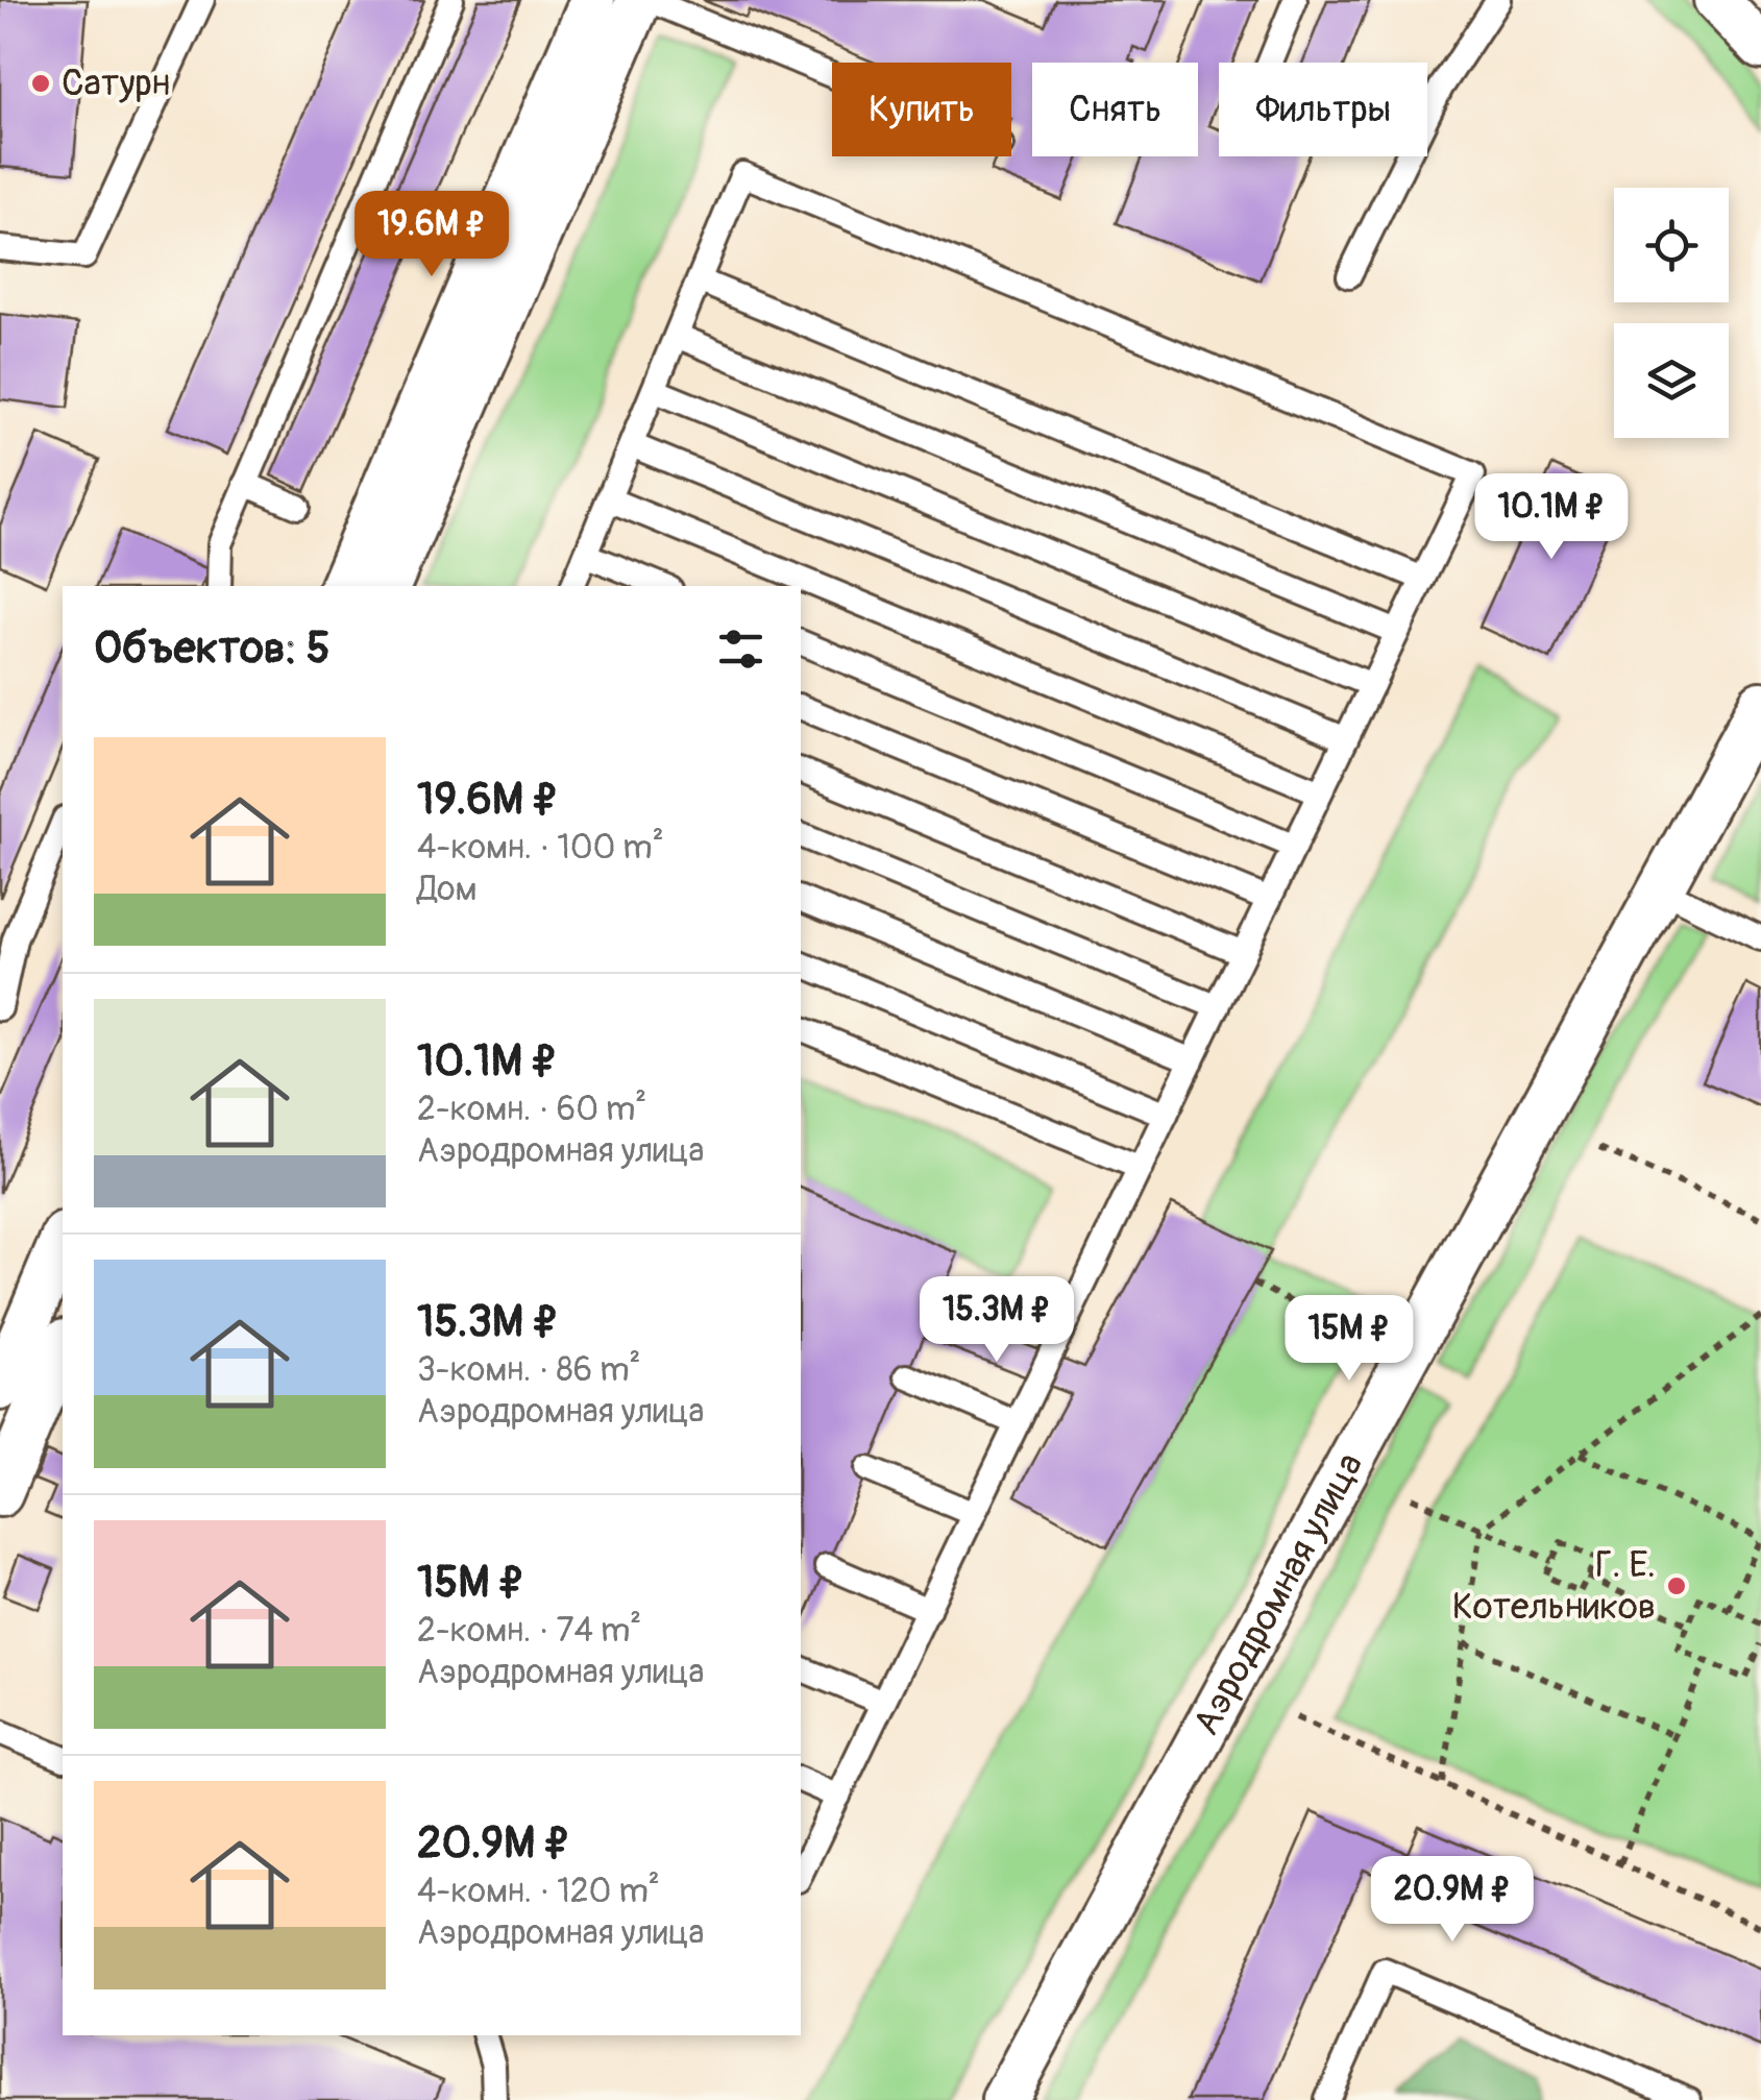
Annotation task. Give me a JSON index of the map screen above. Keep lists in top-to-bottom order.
{
  "streets": {
    "street": ["Аэродромная улица"]
  },
  "places": ["Сатурн", "Г. Е. Котельников"],
  "page": {
    "chip": ["Купить", "Снять", "Фильтры"],
    "price": [
      "19.6M ₽",
      "10.1M ₽",
      "15.3M ₽",
      "15M ₽",
      "20.9M ₽"
    ],
    "heading": "Объектов: 5",
    "list": [
      {
        "name": "19.6M ₽",
        "note": "4-комн. · 100 m² · Дом"
      },
      {
        "name": "10.1M ₽",
        "note": "2-комн. · 60 m² · Аэродромная улица"
      },
      {
        "name": "15.3M ₽",
        "note": "3-комн. · 86 m² · Аэродромная улица"
      },
      {
        "name": "15M ₽",
        "note": "2-комн. · 74 m² · Аэродромная улица"
      },
      {
        "name": "20.9M ₽",
        "note": "4-комн. · 120 m² · Аэродромная улица"
      }
    ]
  }
}
